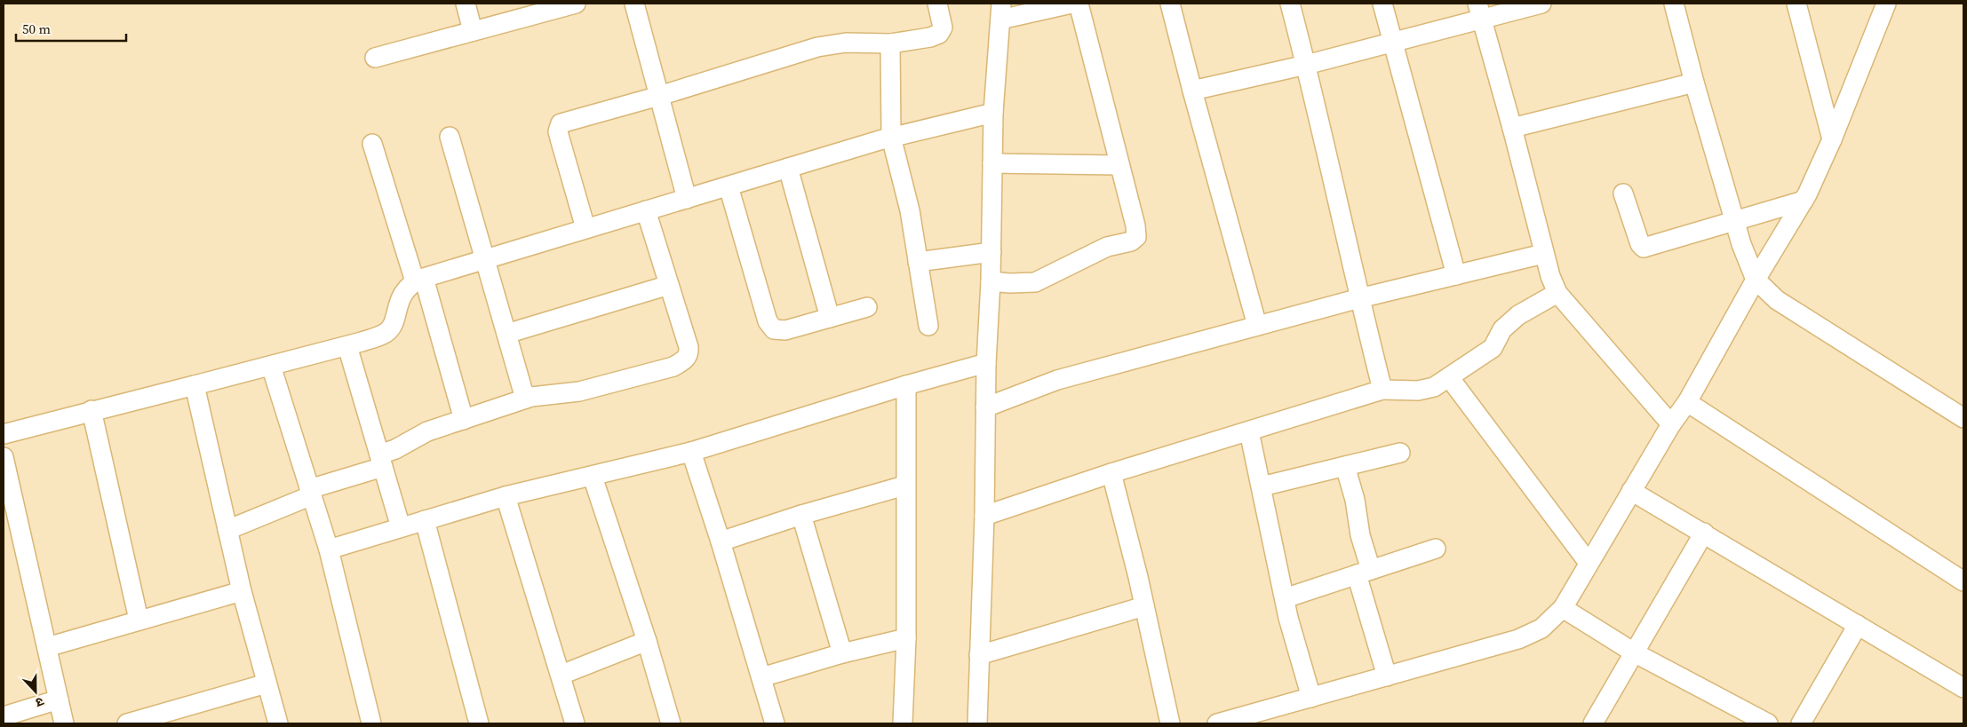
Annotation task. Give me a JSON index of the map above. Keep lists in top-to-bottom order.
{
  "scale_bar": "50 m",
  "north": "bottom"
}
